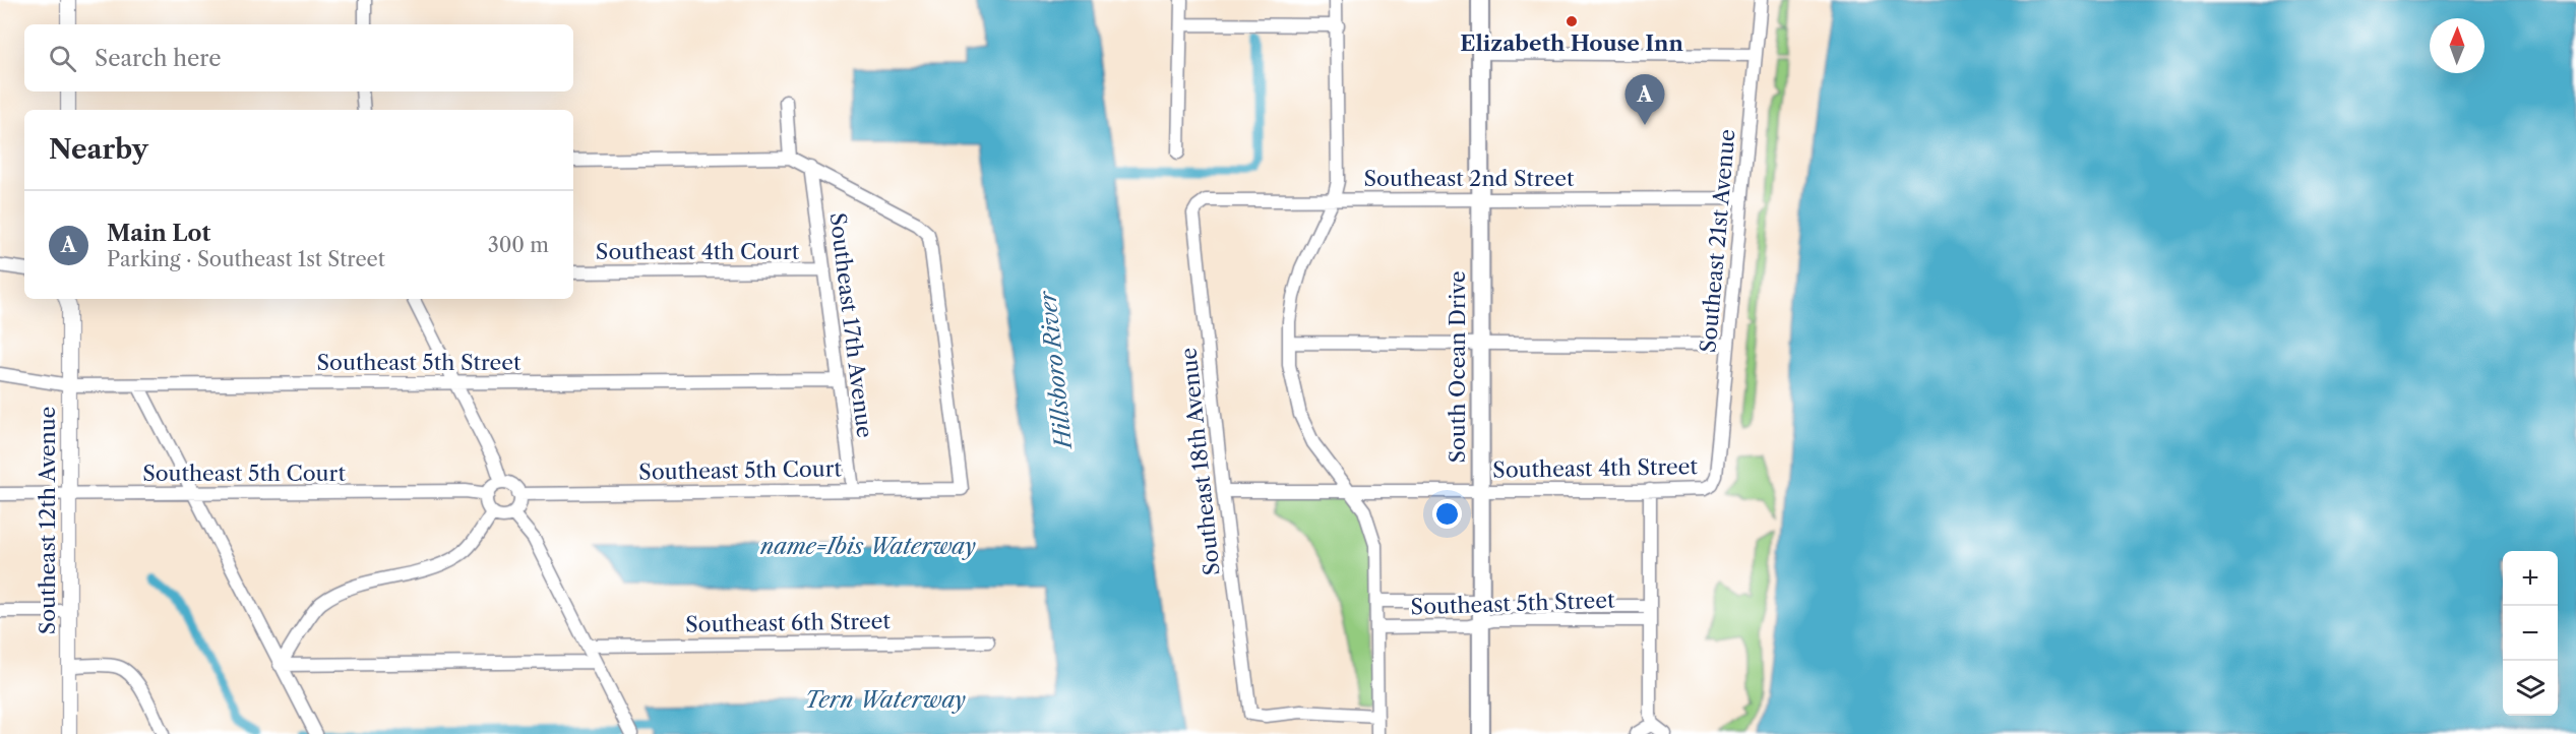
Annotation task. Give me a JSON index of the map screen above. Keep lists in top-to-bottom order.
{
  "streets": {
    "main road": ["South Ocean Drive"],
    "street": [
      "Southeast 2nd Street",
      "Southeast 21st Avenue",
      "Southeast 4th Court",
      "Southeast 17th Avenue",
      "Southeast 5th Street",
      "Southeast 18th Avenue",
      "Southeast 4th Street",
      "Southeast 5th Court",
      "Southeast 12th Avenue",
      "Southeast 6th Street"
    ]
  },
  "crossings": [
    ["Southeast 2nd Street", "Southeast 21st Avenue"],
    ["Southeast 2nd Street", "South Ocean Drive"],
    ["Southeast 2nd Street", "Southeast 18th Avenue"],
    ["Southeast 21st Avenue", "Southeast 4th Street"],
    ["Southeast 4th Court", "Southeast 17th Avenue"],
    ["Southeast 17th Avenue", "Southeast 5th Street"],
    ["Southeast 17th Avenue", "Southeast 5th Court"],
    ["Southeast 5th Street", "South Ocean Drive"],
    ["Southeast 5th Street", "Southeast 12th Avenue"],
    ["South Ocean Drive", "Southeast 4th Street"],
    ["Southeast 18th Avenue", "Southeast 4th Street"],
    ["Southeast 5th Court", "Southeast 12th Avenue"]
  ],
  "water": ["Hillsboro River", "name=Ibis Waterway", "Tern Waterway"],
  "places": ["Elizabeth House Inn"],
  "north": "top",
  "page": {
    "search": "Search here",
    "pins": "A",
    "heading": "Nearby",
    "list": [
      {
        "mark": "A",
        "name": "Main Lot",
        "note": "Parking · Southeast 1st Street",
        "value": "300 m"
      }
    ],
    "map_buttons": ["+", "−"]
  }
}
